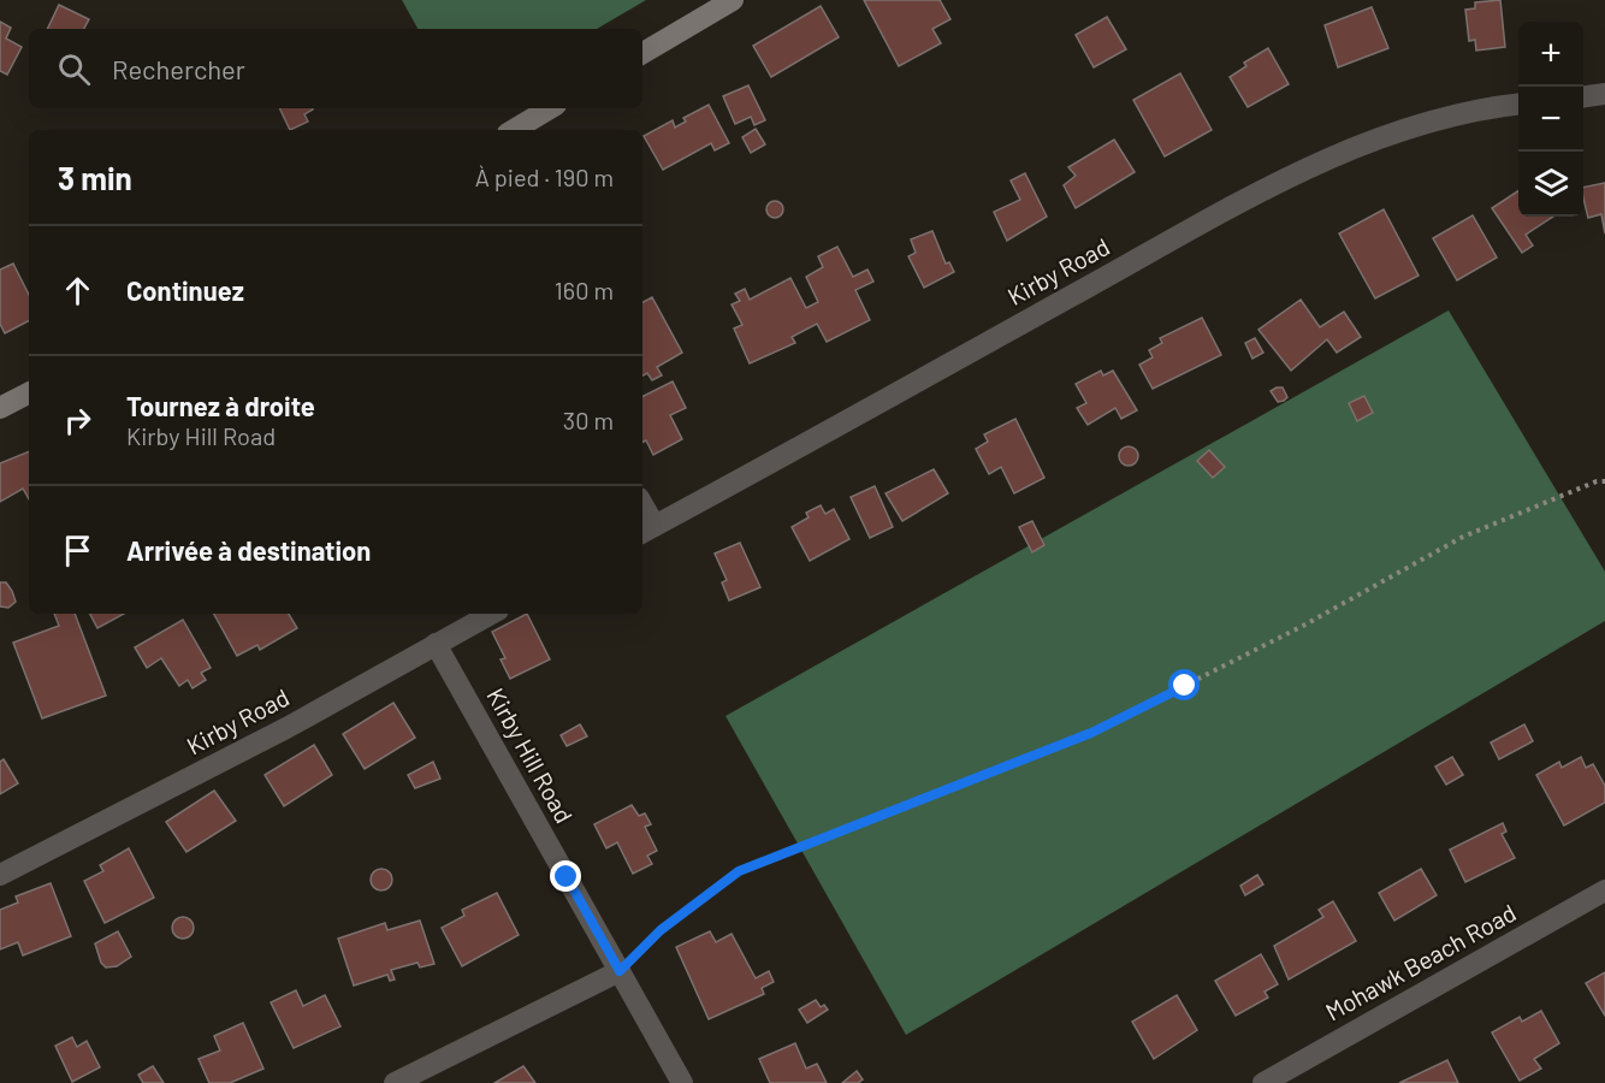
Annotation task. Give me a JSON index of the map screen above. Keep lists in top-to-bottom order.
{
  "streets": {
    "street": ["Kirby Road", "Kirby Hill Road", "Mohawk Beach Road"]
  },
  "crossings": [
    ["Kirby Road", "Kirby Hill Road"]
  ],
  "page": {
    "map_buttons": ["+", "−"],
    "search": "Rechercher",
    "heading": ["3 min", "À pied · 190 m"],
    "list": [
      ["Continuez", "160 m"],
      ["Tournez à droite", "Kirby Hill Road", "30 m"],
      "Arrivée à destination"
    ]
  }
}
